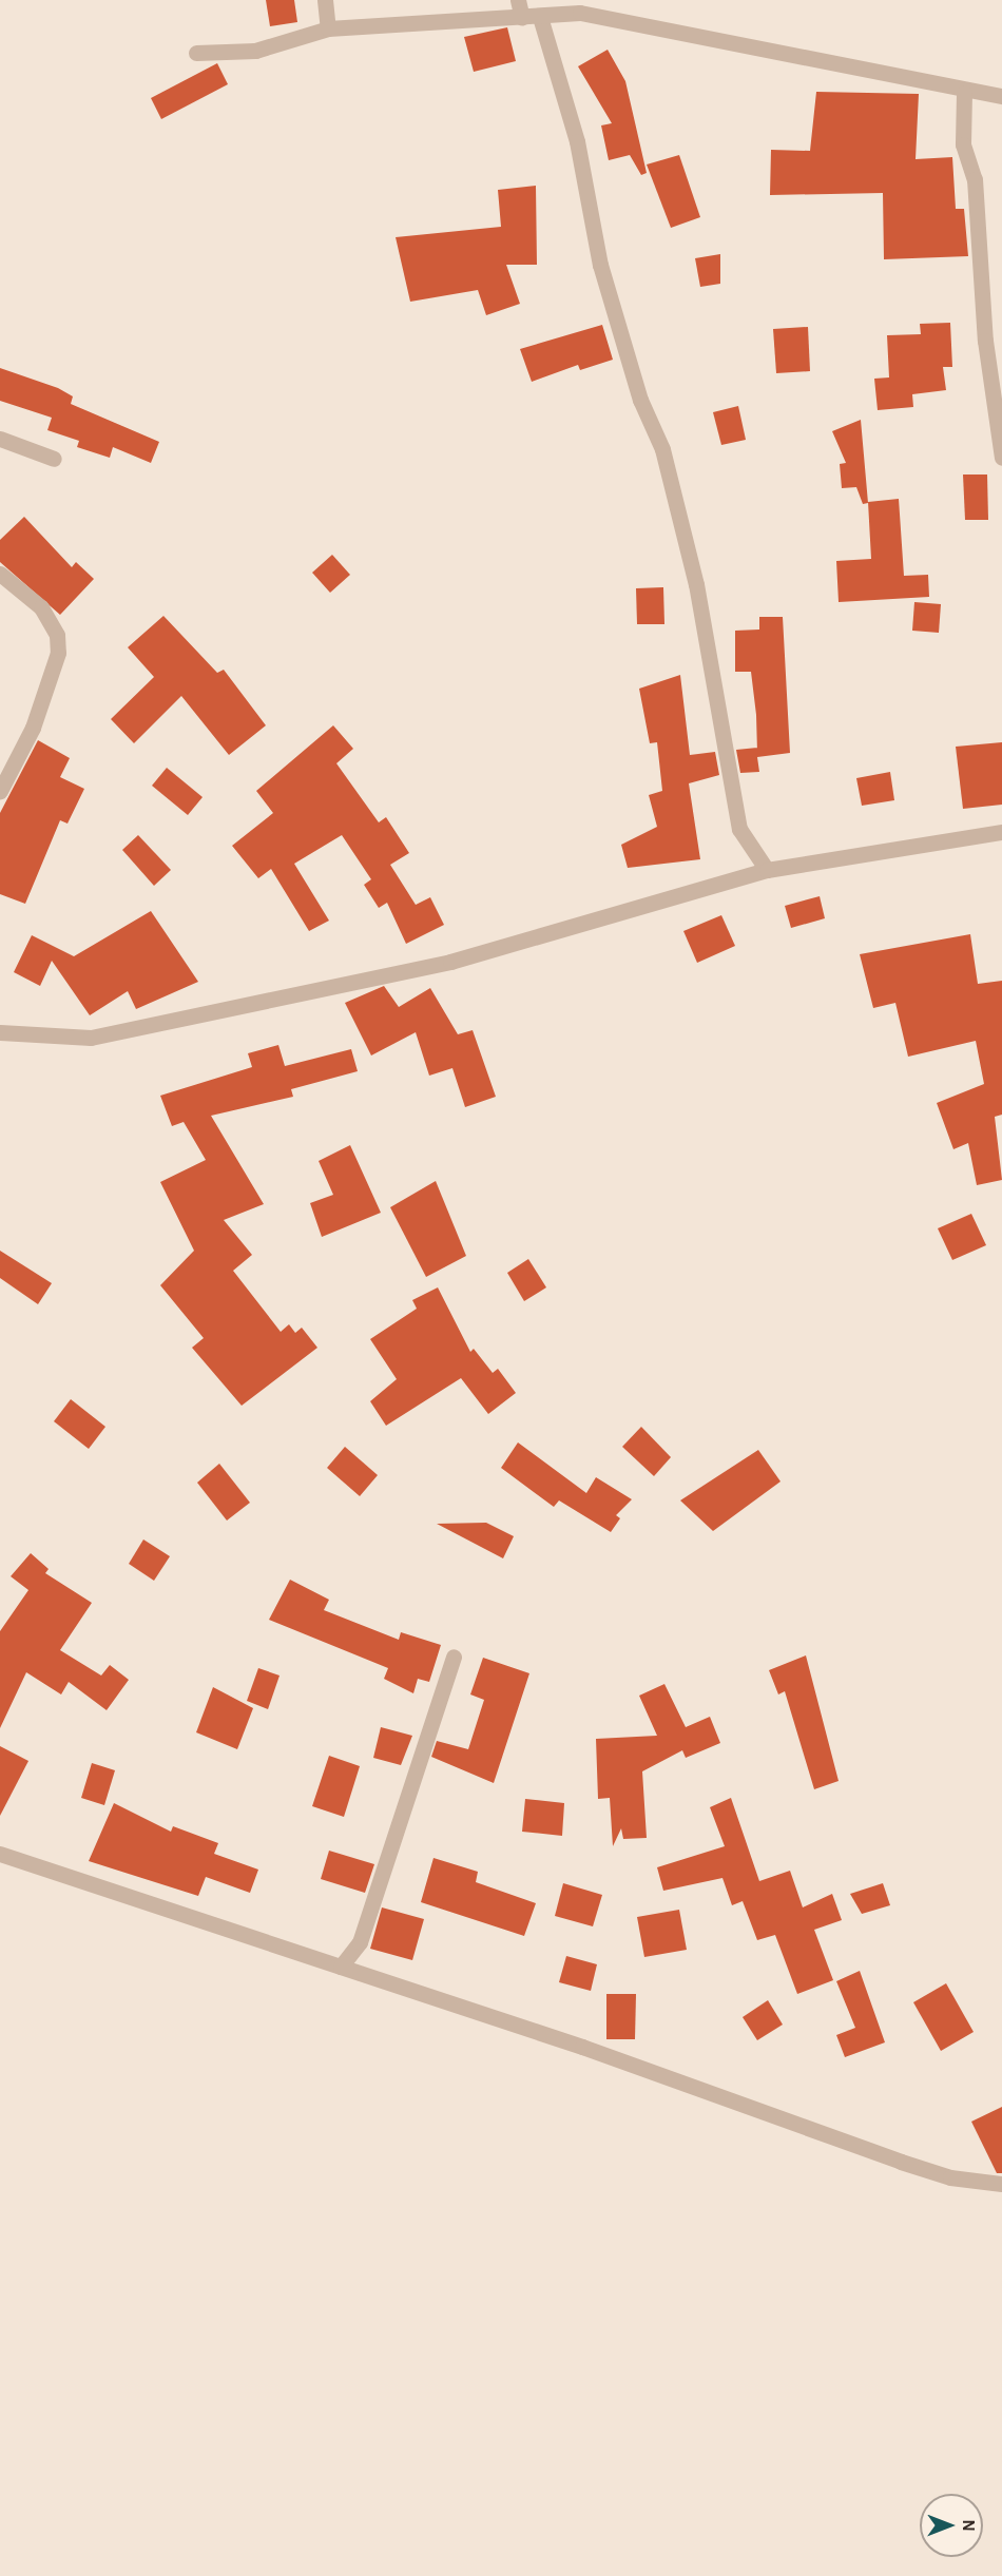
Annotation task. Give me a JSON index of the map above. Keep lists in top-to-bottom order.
{
  "north": "right"
}
